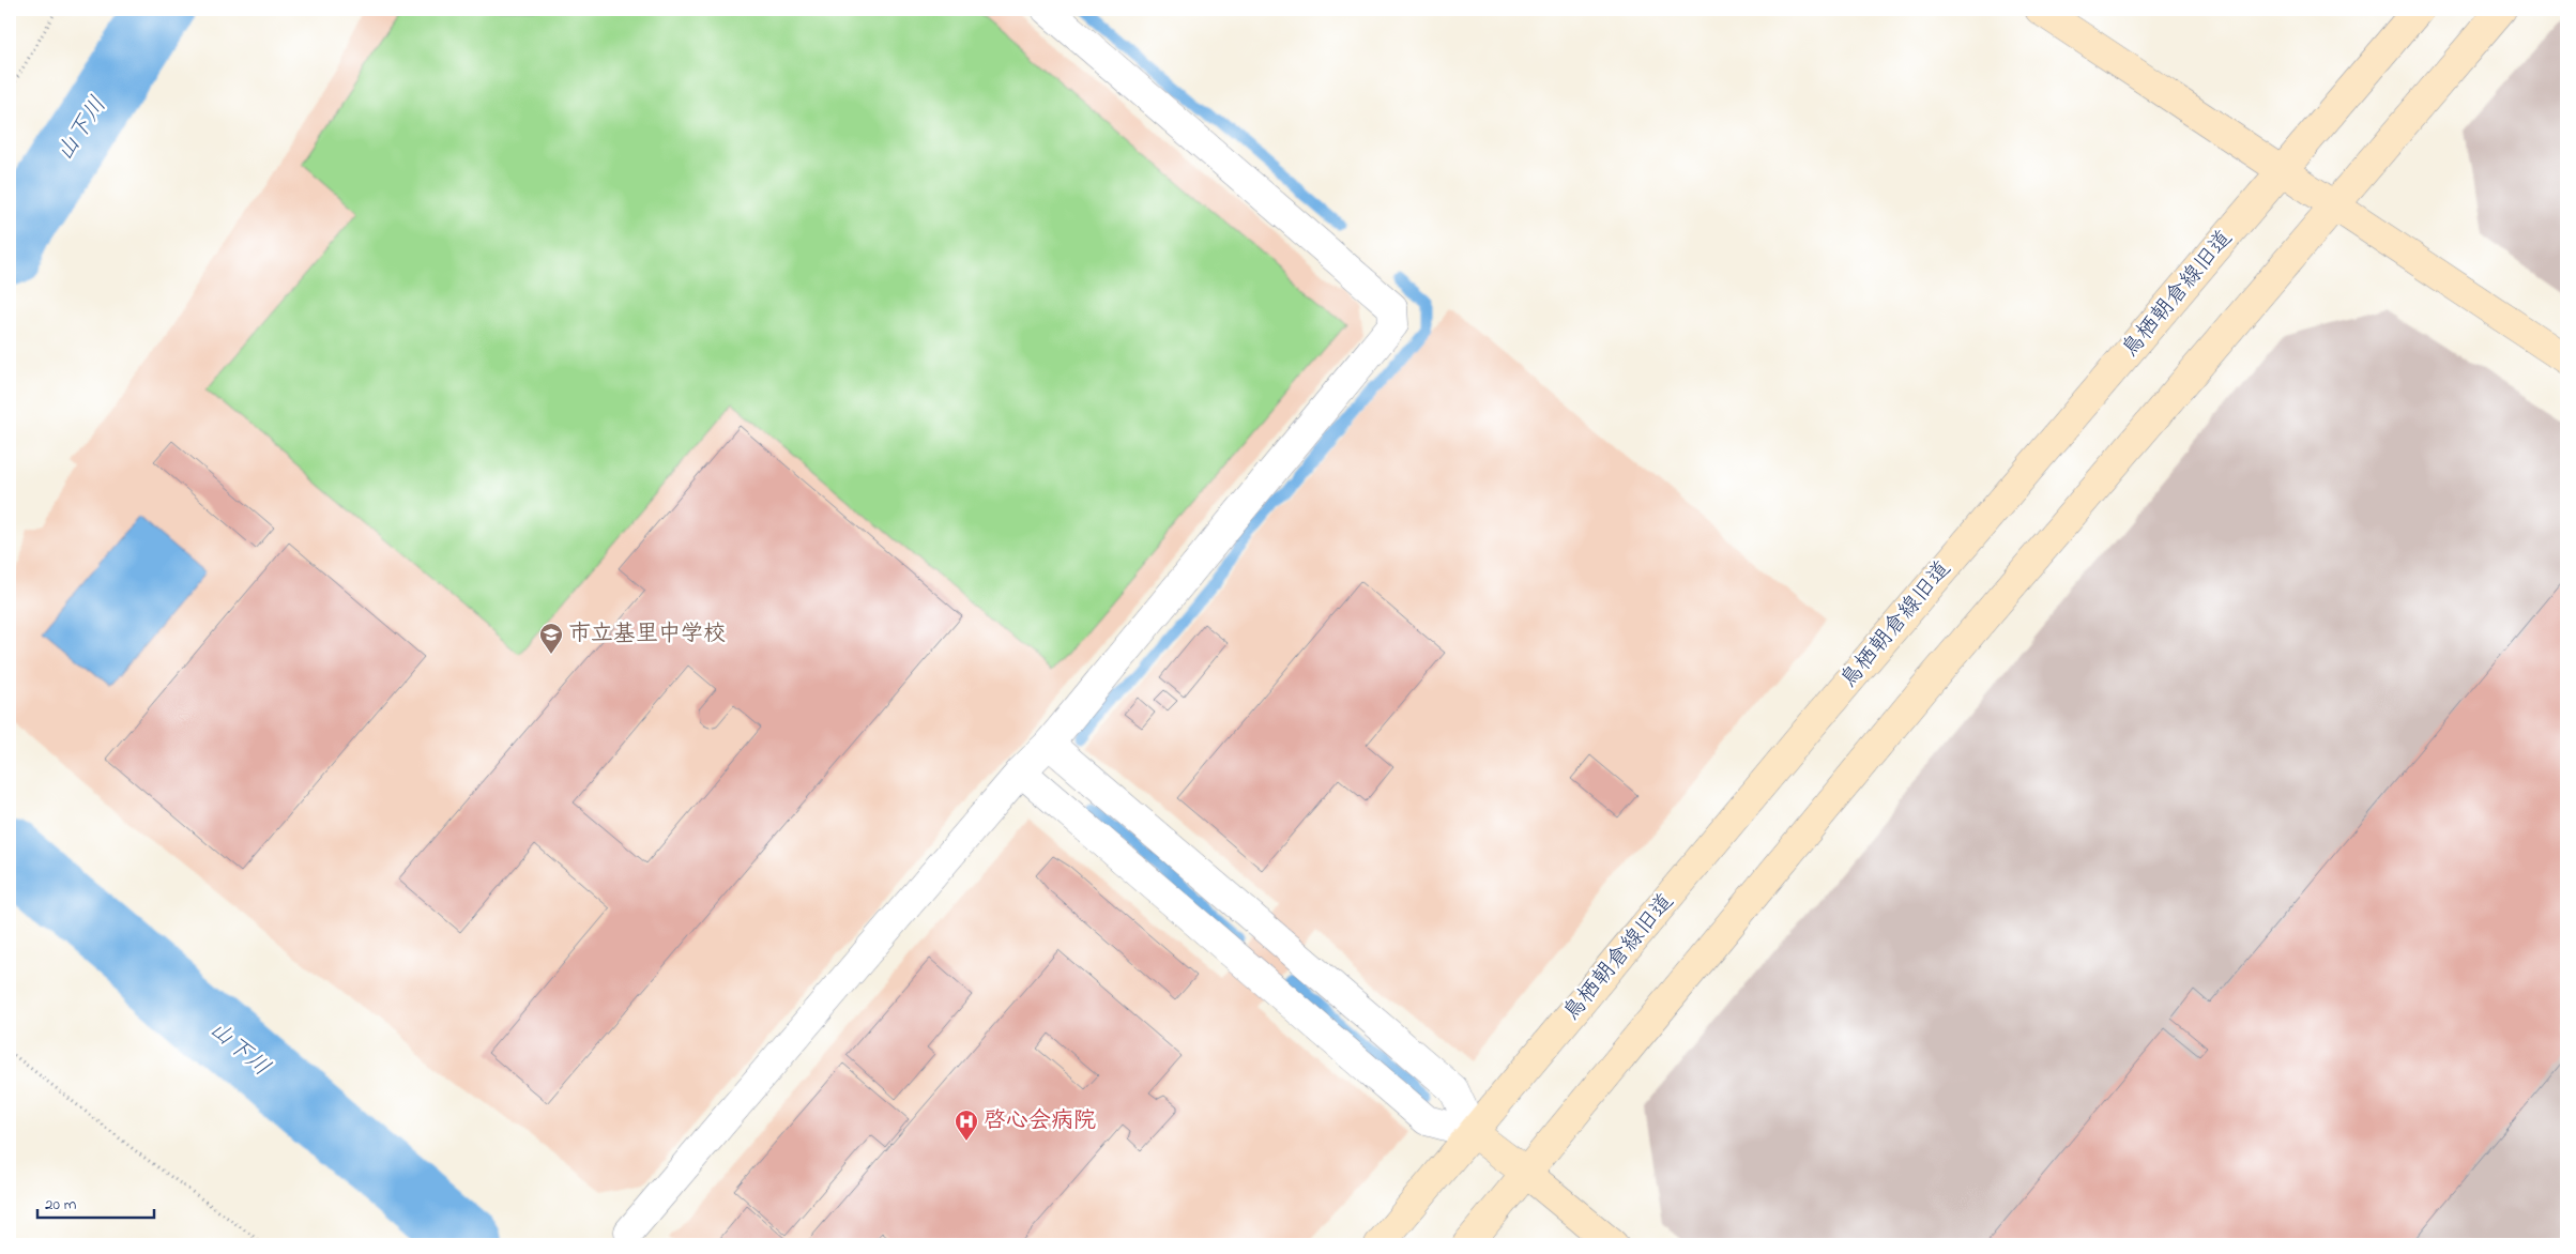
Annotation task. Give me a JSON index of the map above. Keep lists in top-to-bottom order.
{
  "streets": {
    "street": ["鳥栖朝倉線旧道"]
  },
  "water": ["山下川"],
  "places": {
    "school or university": ["市立基里中学校"],
    "hospital": ["啓心会病院"]
  },
  "scale_bar": "20 m"
}
